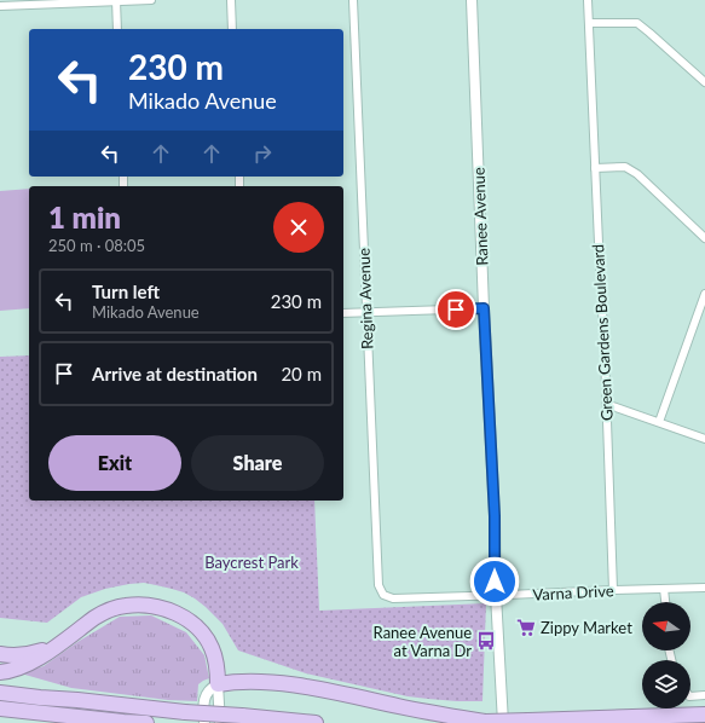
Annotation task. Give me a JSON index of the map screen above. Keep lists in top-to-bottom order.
{
  "streets": {
    "street": [
      "Ranee Avenue",
      "Regina Avenue",
      "Green Gardens Boulevard",
      "Varna Drive"
    ]
  },
  "crossings": [
    ["Ranee Avenue", "Varna Drive"],
    ["Regina Avenue", "Varna Drive"],
    ["Green Gardens Boulevard", "Varna Drive"]
  ],
  "parks": ["Baycrest Park"],
  "places": {
    "supermarket": ["Zippy Market"],
    "bus stop": ["Ranee Avenue at Varna Dr"]
  },
  "north": "left",
  "page": {
    "turn": ["230 m", "Mikado Avenue"],
    "heading": ["1 min", "250 m · 08:05"],
    "list": [
      {
        "name": "Turn left",
        "note": "Mikado Avenue",
        "value": "230 m"
      },
      {
        "name": "Arrive at destination",
        "value": "20 m"
      }
    ],
    "buttons": ["Exit", "Share"]
  }
}
